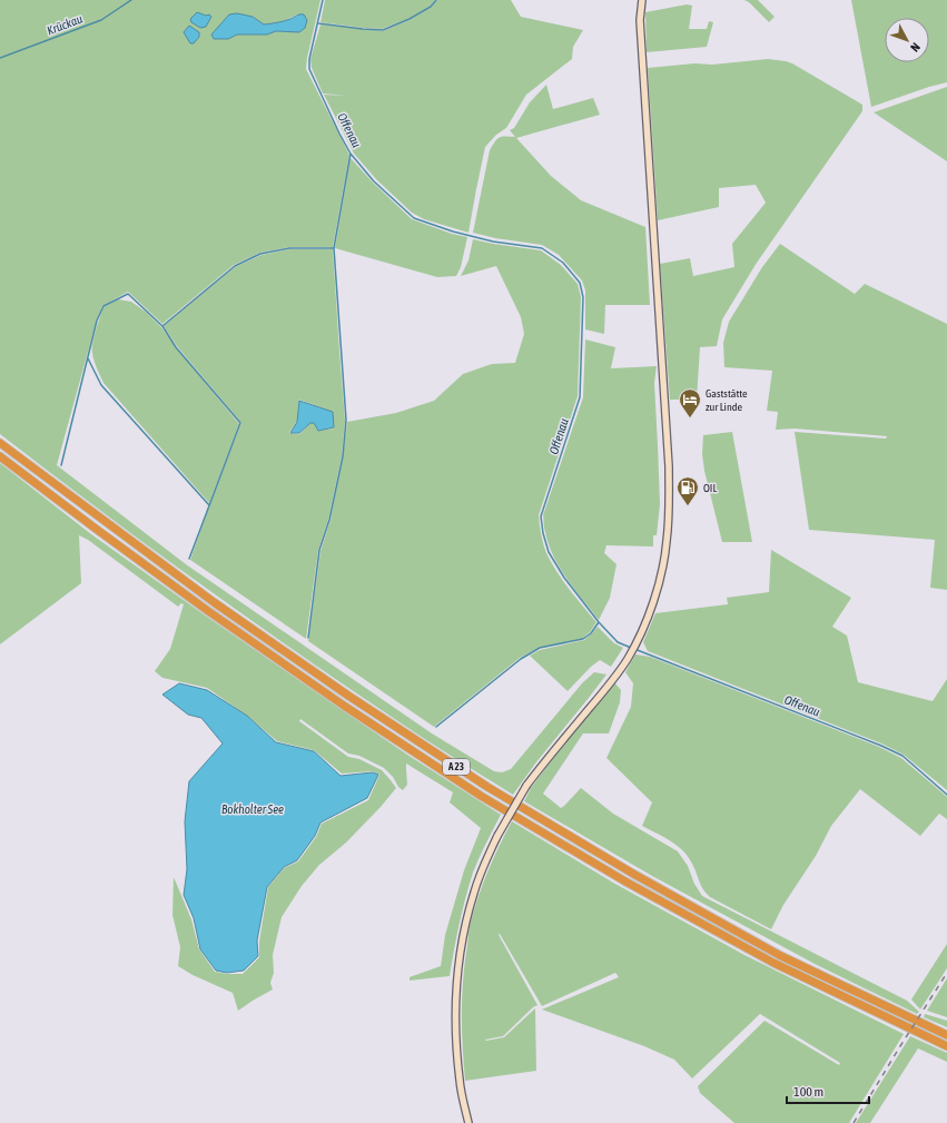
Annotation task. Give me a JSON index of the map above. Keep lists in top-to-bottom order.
{
  "streets": {
    "highway": ["A 23"]
  },
  "water": ["Krückau", "Offenau", "Bokholter See"],
  "places": {
    "hotel": ["Gaststätte zur Linde"],
    "fuel station": ["OIL"]
  },
  "scale_bar": "100 m",
  "north": "bottom right"
}
